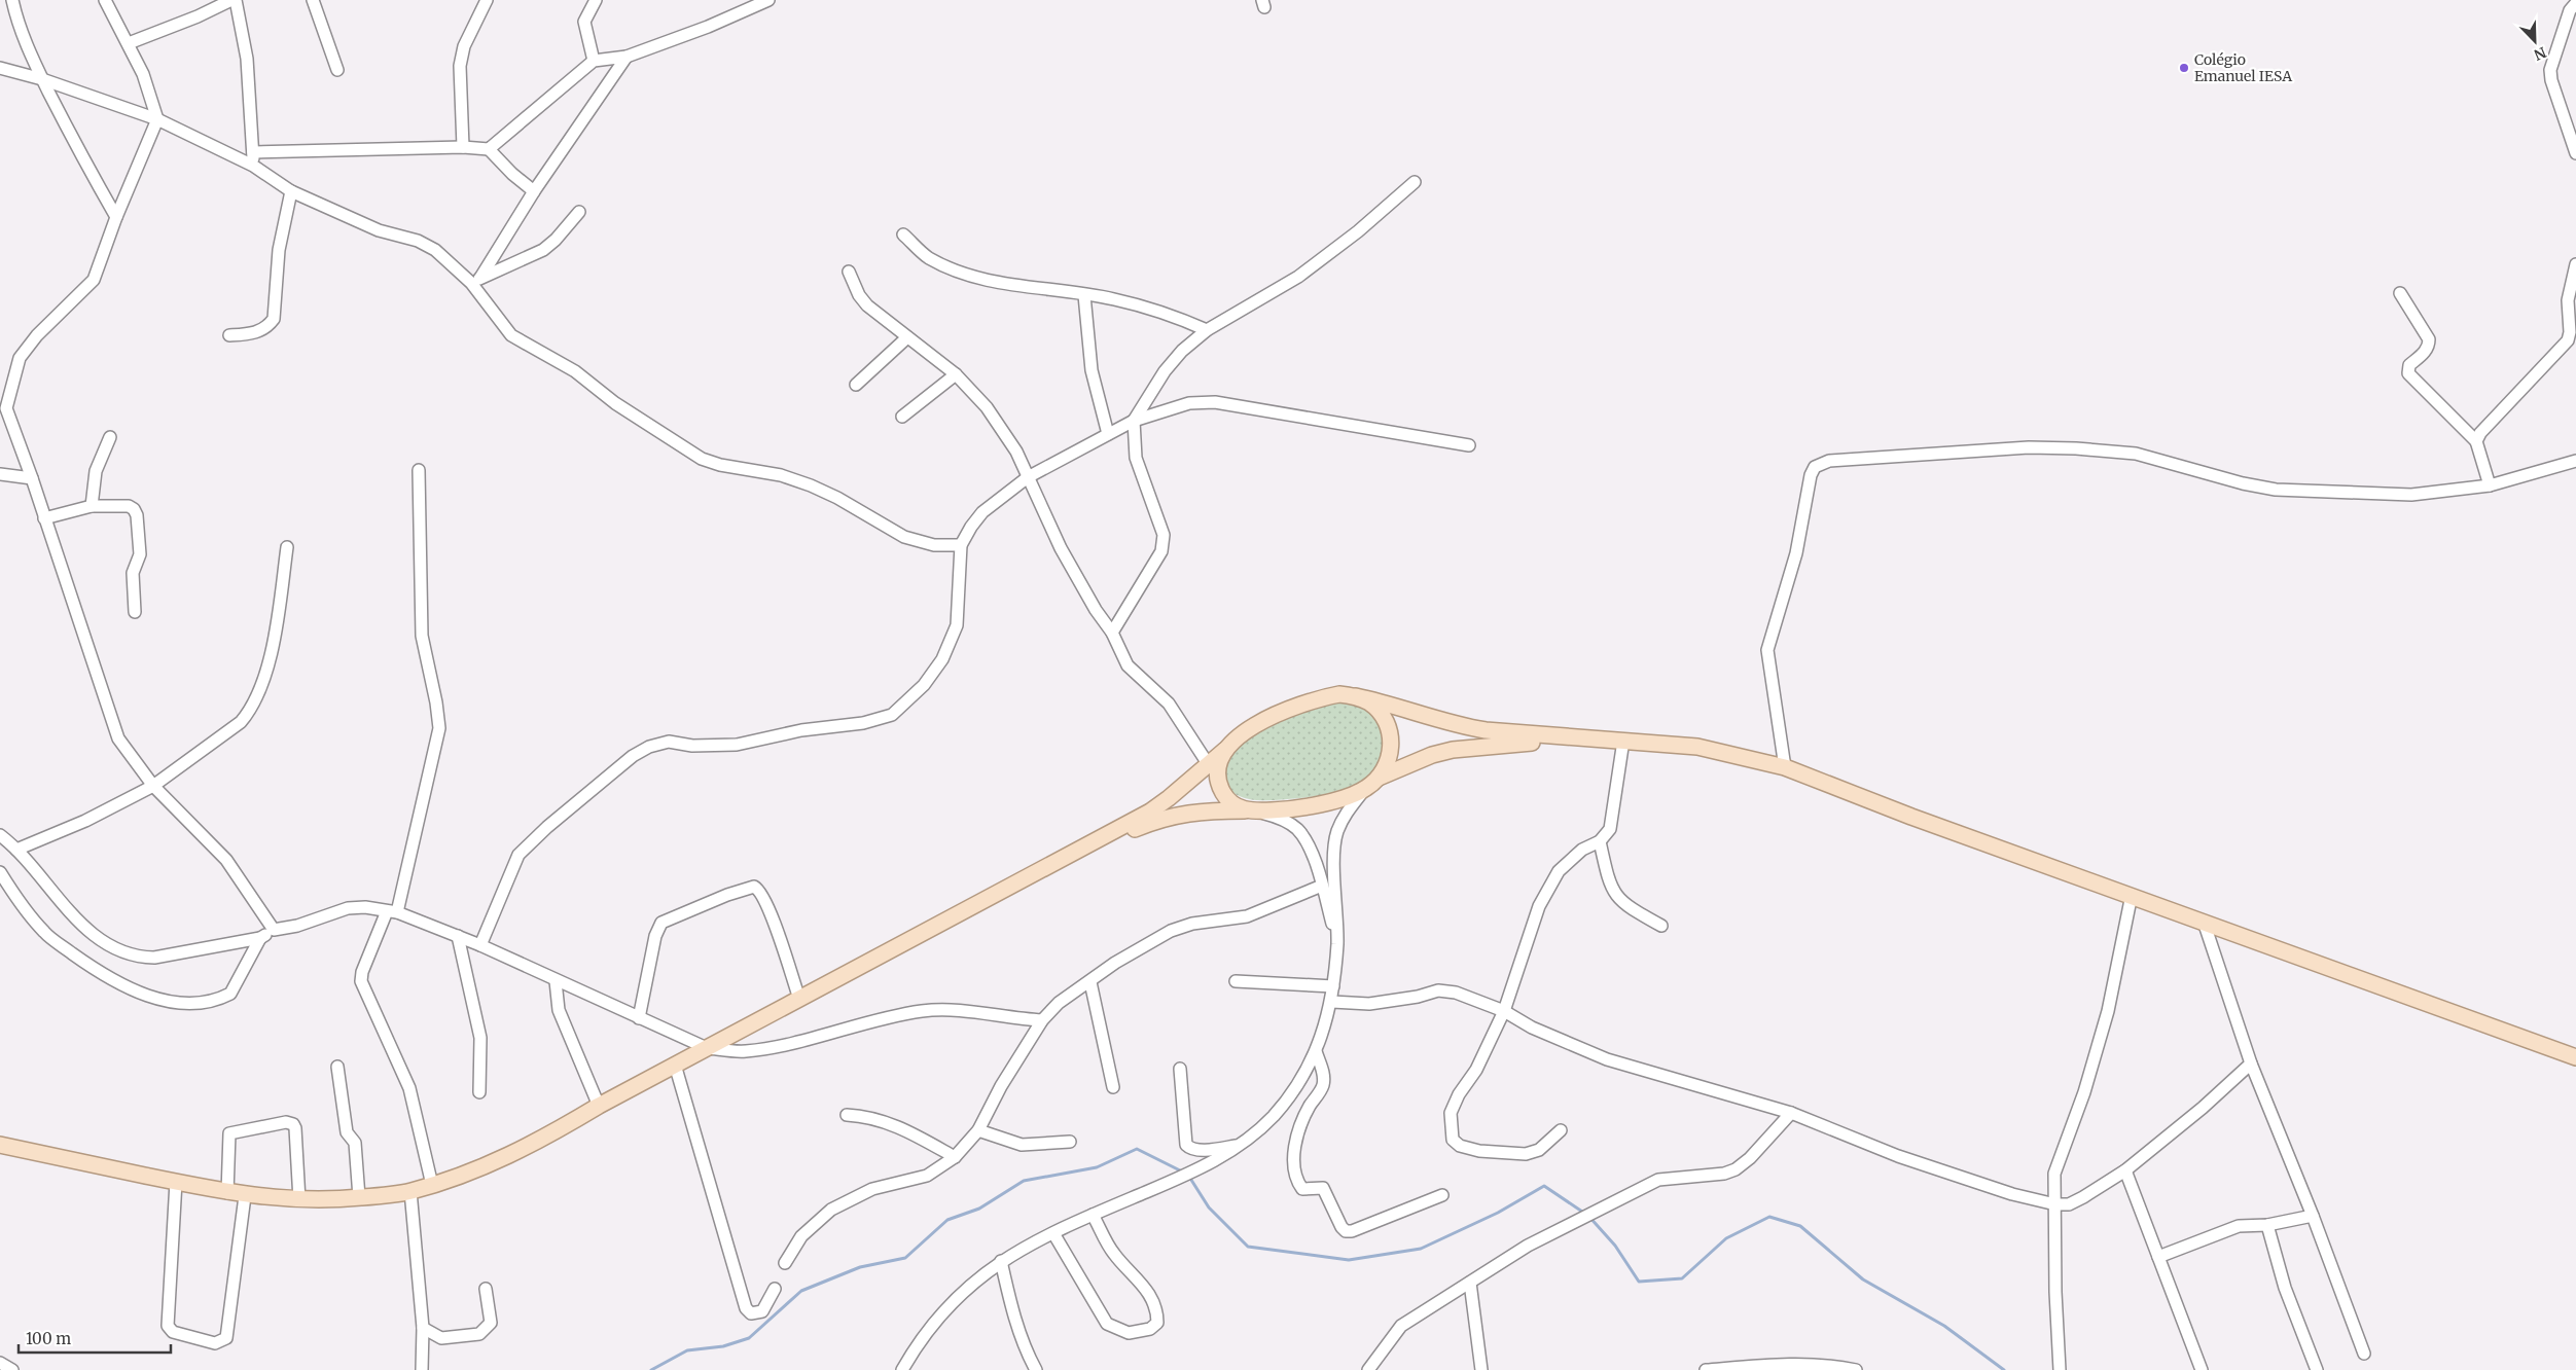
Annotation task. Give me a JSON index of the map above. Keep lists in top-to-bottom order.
{
  "places": ["Colégio Emanuel IESA"],
  "scale_bar": "100 m",
  "north": "bottom right"
}
